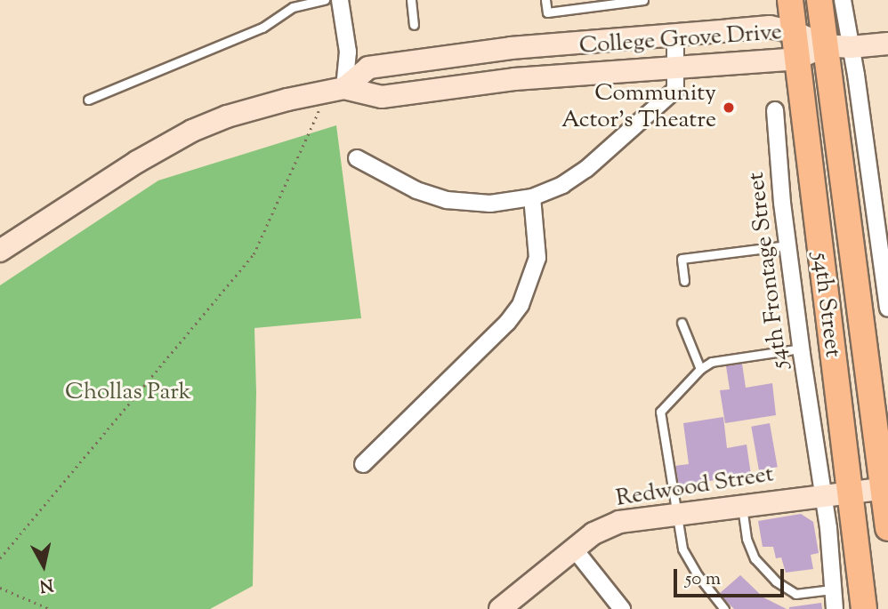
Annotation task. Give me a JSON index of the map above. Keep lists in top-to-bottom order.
{
  "streets": {
    "main road": ["College Grove Drive", "54th Street", "Redwood Street"],
    "street": ["54th Frontage Street"]
  },
  "crossings": [
    ["College Grove Drive", "54th Street"],
    ["54th Frontage Street", "Redwood Street"],
    ["54th Street", "Redwood Street"]
  ],
  "parks": ["Chollas Park"],
  "places": ["Community Actor's Theatre"],
  "scale_bar": "50 m",
  "north": "bottom"
}
